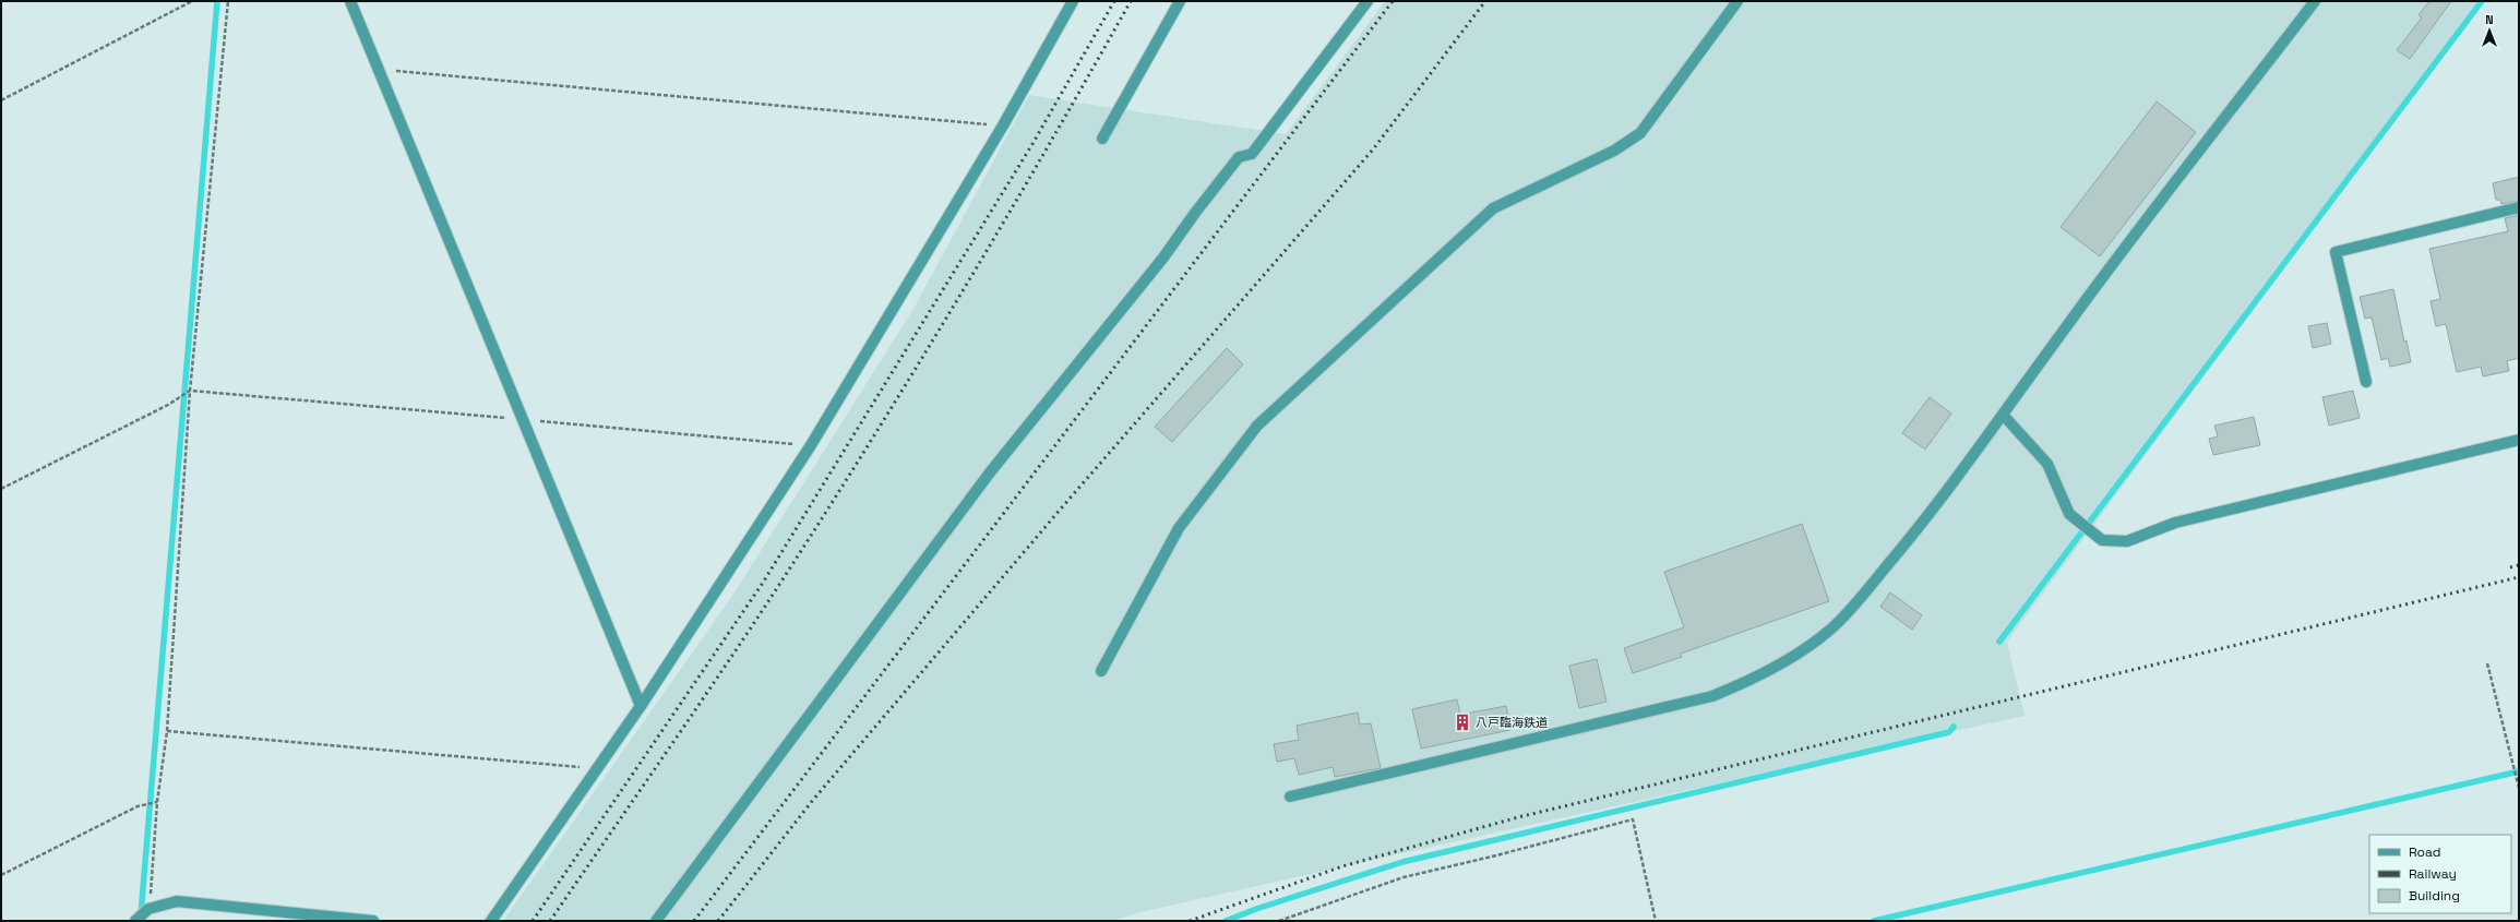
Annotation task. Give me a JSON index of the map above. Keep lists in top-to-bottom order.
{
  "places": {
    "building": ["八戸臨海鉄道"]
  },
  "legend": ["Road", "Railway", "Building"],
  "north": "top"
}
